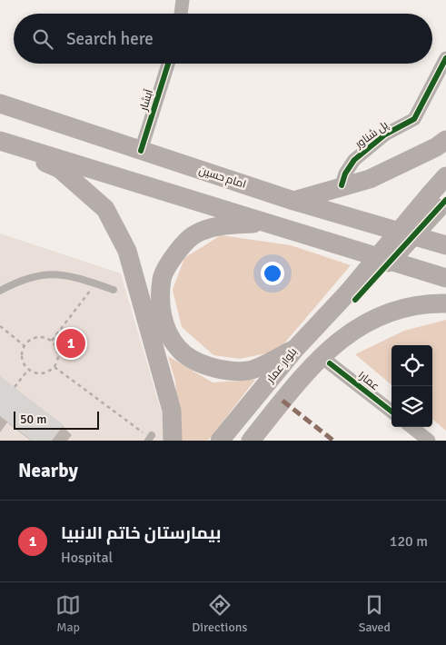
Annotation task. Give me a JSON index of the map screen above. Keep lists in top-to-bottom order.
{
  "streets": {
    "main road": ["امام حسین", "بلوار عمار"],
    "street": ["آبشار", "پل شناور", "عمار۱"]
  },
  "crossings": [
    ["آبشار", "امام حسین"]
  ],
  "scale_bar": "50 m",
  "page": {
    "search": "Search here",
    "pins": "1",
    "scale": "50 m",
    "heading": "Nearby",
    "list": [
      {
        "mark": "1",
        "name": "بیمارستان خاتم الانبیا",
        "note": "Hospital",
        "value": "120 m"
      }
    ],
    "nav": ["Map", "Directions", "Saved"]
  }
}
